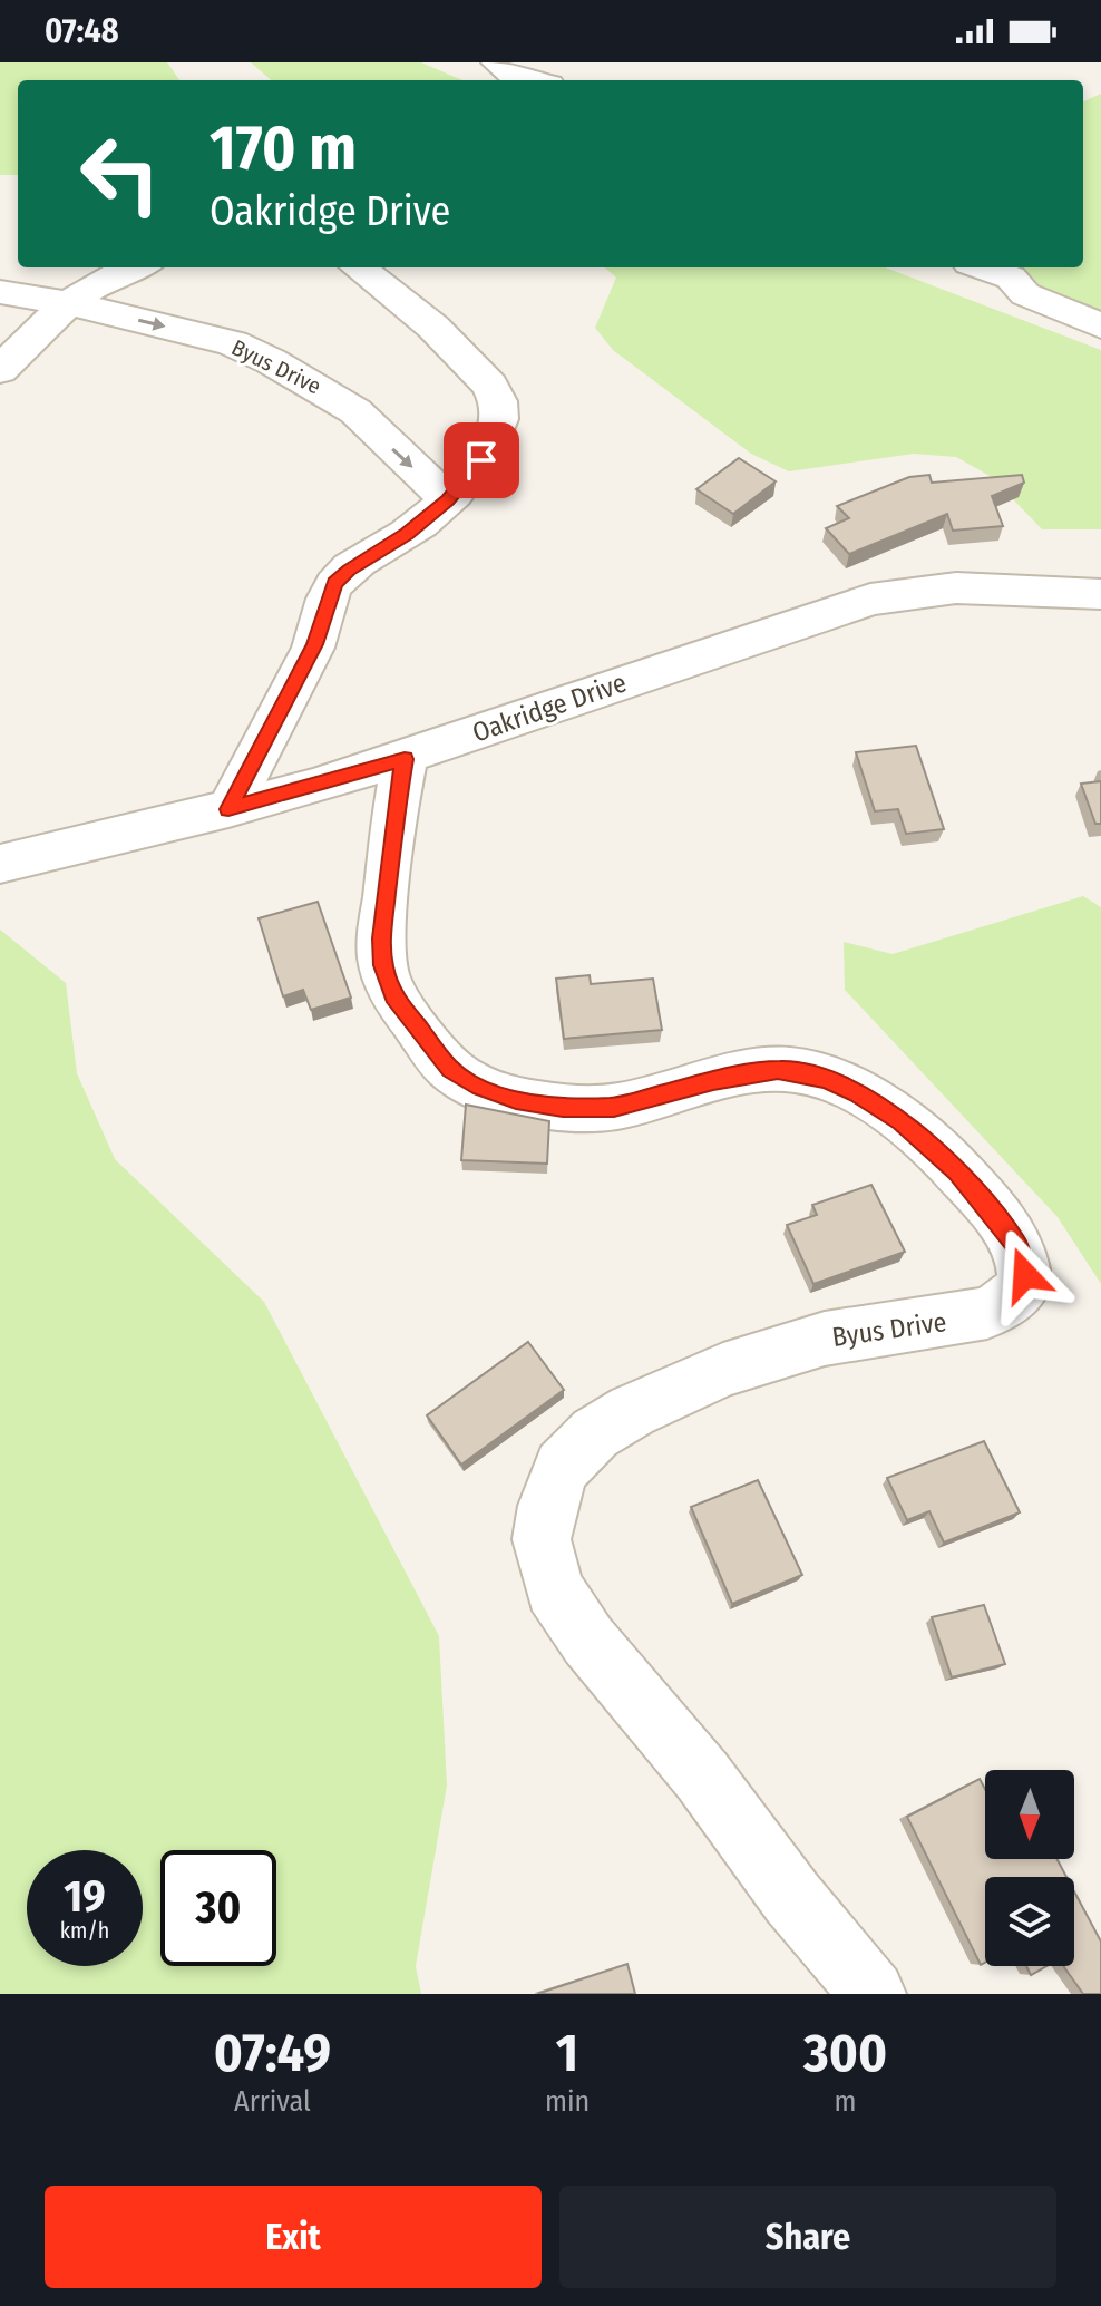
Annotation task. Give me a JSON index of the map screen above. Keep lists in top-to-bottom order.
{
  "streets": {
    "street": ["Byus Drive", "Oakridge Drive"]
  },
  "crossings": [
    ["Byus Drive", "Oakridge Drive"]
  ],
  "north": "bottom",
  "page": {
    "status": "07:48",
    "turn": ["170 m", "Oakridge Drive"],
    "speed": "19 km/h",
    "limit": "30",
    "eta": [
      "07:49",
      "Arrival",
      "1",
      "min",
      "300",
      "m"
    ],
    "buttons": ["Exit", "Share"]
  }
}
